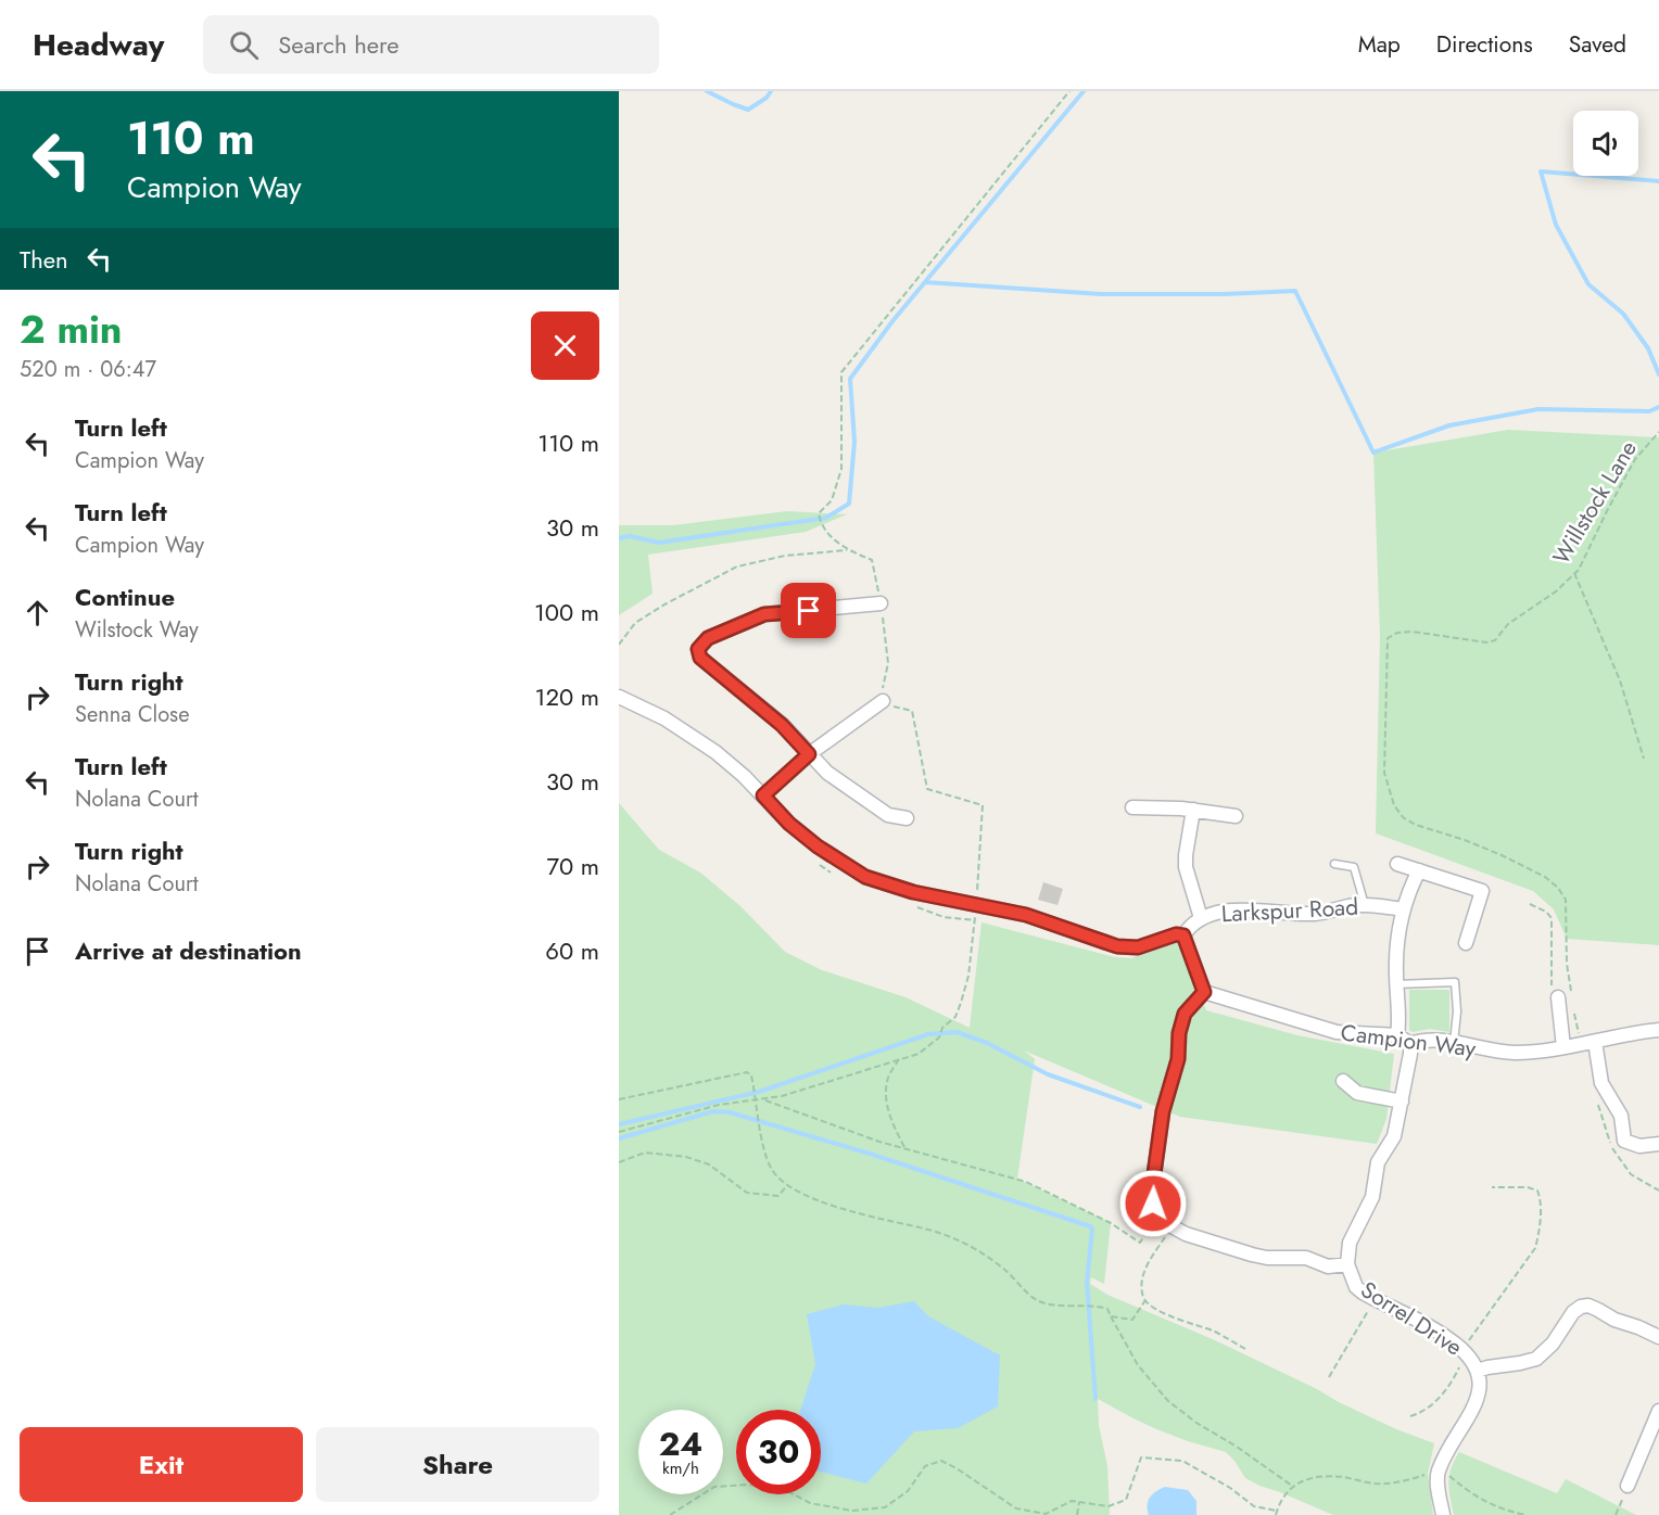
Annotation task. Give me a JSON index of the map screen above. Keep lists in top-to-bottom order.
{
  "streets": {
    "street": ["Larkspur Road", "Campion Way", "Sorrel Drive"],
    "path": ["Willstock Lane"]
  },
  "crossings": [
    ["Campion Way", "Sorrel Drive"]
  ],
  "page": {
    "header": "Headway",
    "search": "Search here",
    "nav": ["Map", "Directions", "Saved"],
    "turn": ["110 m", "Campion Way"],
    "then": "Then",
    "heading": ["2 min", "520 m · 06:47"],
    "list": [
      {
        "name": "Turn left",
        "note": "Campion Way",
        "value": "110 m"
      },
      {
        "name": "Turn left",
        "note": "Campion Way",
        "value": "30 m"
      },
      {
        "name": "Continue",
        "note": "Wilstock Way",
        "value": "100 m"
      },
      {
        "name": "Turn right",
        "note": "Senna Close",
        "value": "120 m"
      },
      {
        "name": "Turn left",
        "note": "Nolana Court",
        "value": "30 m"
      },
      {
        "name": "Turn right",
        "note": "Nolana Court",
        "value": "70 m"
      },
      {
        "name": "Arrive at destination",
        "value": "60 m"
      }
    ],
    "speed": "24 km/h",
    "limit": "30",
    "buttons": ["Exit", "Share"]
  }
}
